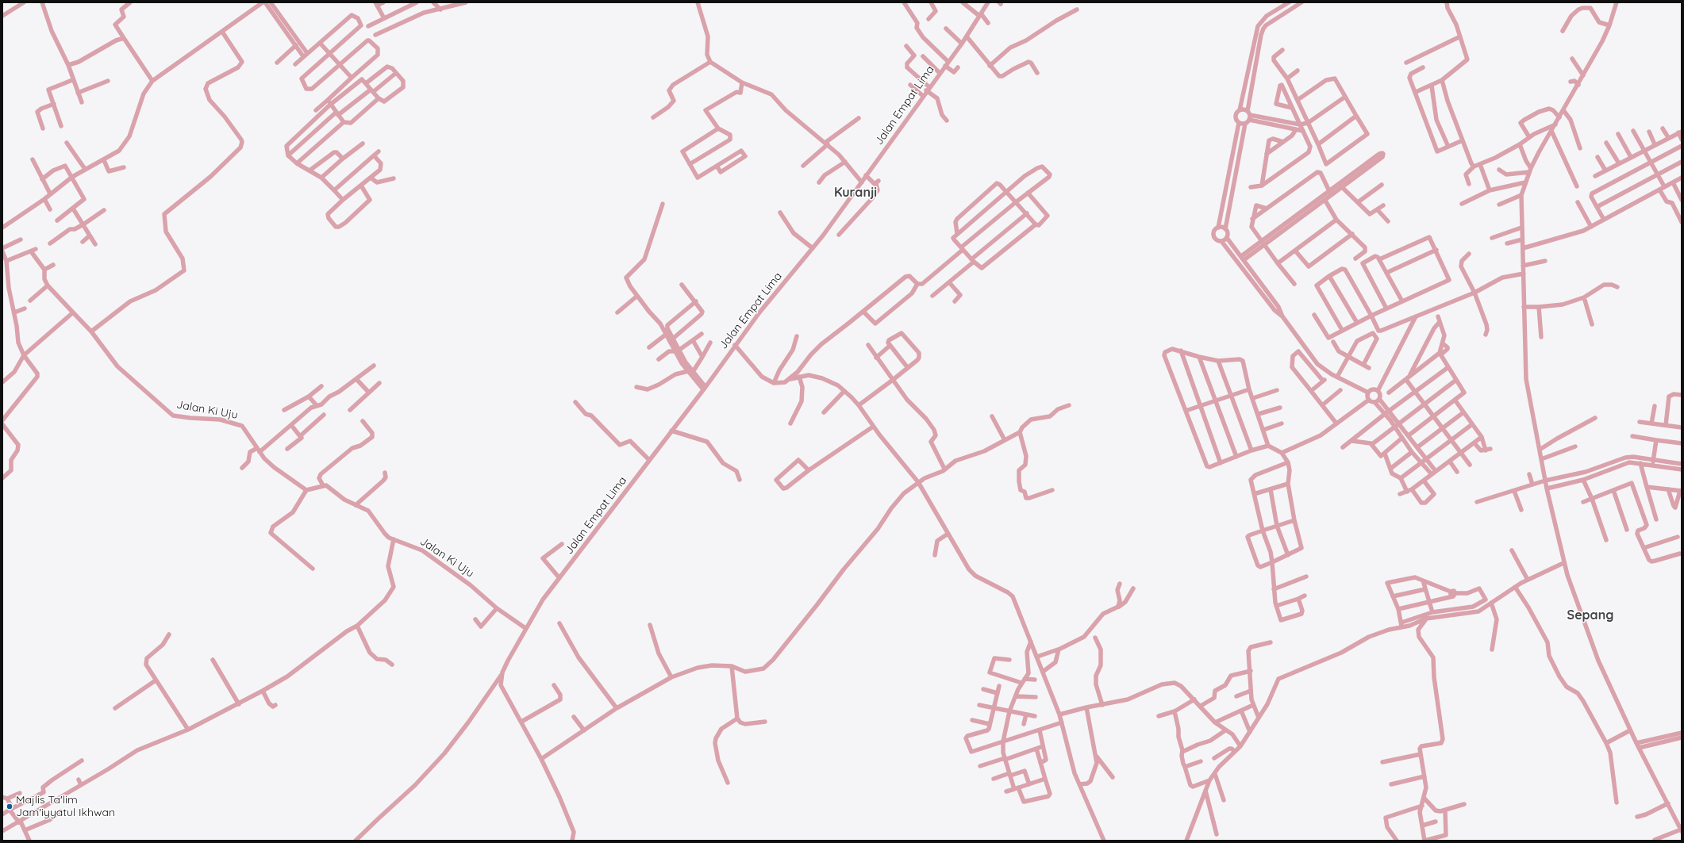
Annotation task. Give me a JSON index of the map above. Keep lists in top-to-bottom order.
{
  "streets": {
    "street": ["Jalan Empat Lima", "Jalan Ki Uju"]
  },
  "crossings": [
    ["Jalan Empat Lima", "Jalan Ki Uju"]
  ],
  "districts": ["Kuranji", "Sepang"],
  "places": ["Majlis Ta'lim Jam'iyyatul Ikhwan"]
}
